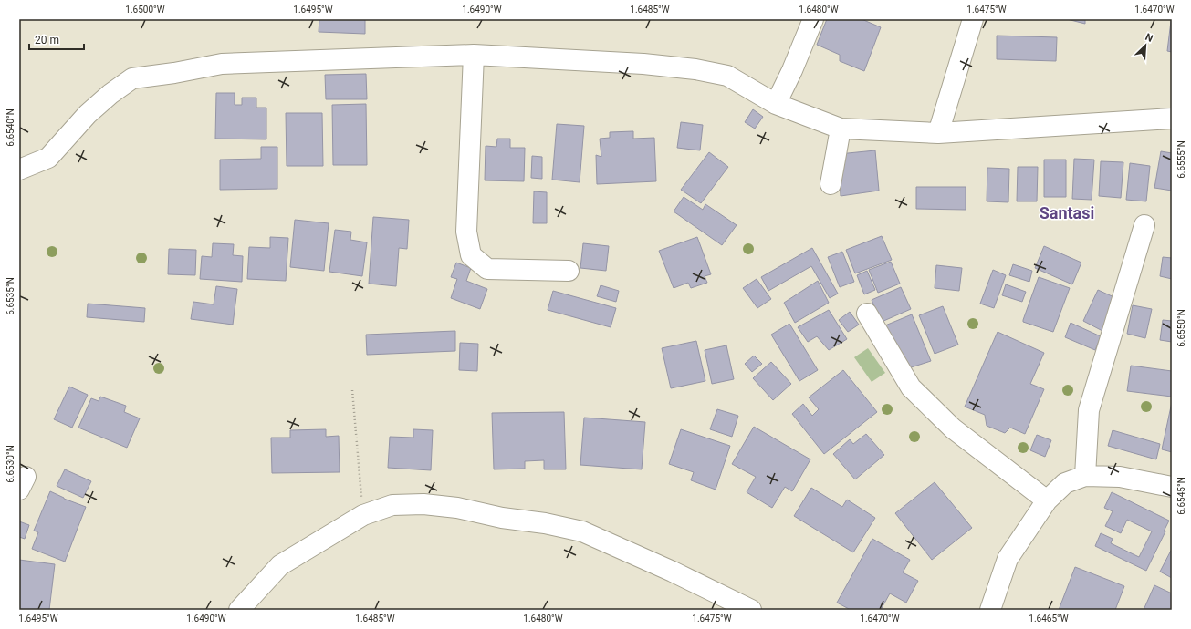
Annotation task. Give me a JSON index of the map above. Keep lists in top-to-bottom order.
{
  "districts": ["Santasi"],
  "scale_bar": "20 m",
  "north": "top right",
  "coordinates": [
    "1.6500°W",
    "1.6495°W",
    "1.6490°W",
    "1.6485°W",
    "1.6480°W",
    "1.6475°W",
    "1.6470°W",
    "6.6540°N",
    "6.6555°N",
    "6.6535°N",
    "6.6550°N",
    "6.6530°N",
    "6.6545°N",
    "1.6465°W"
  ]
}
